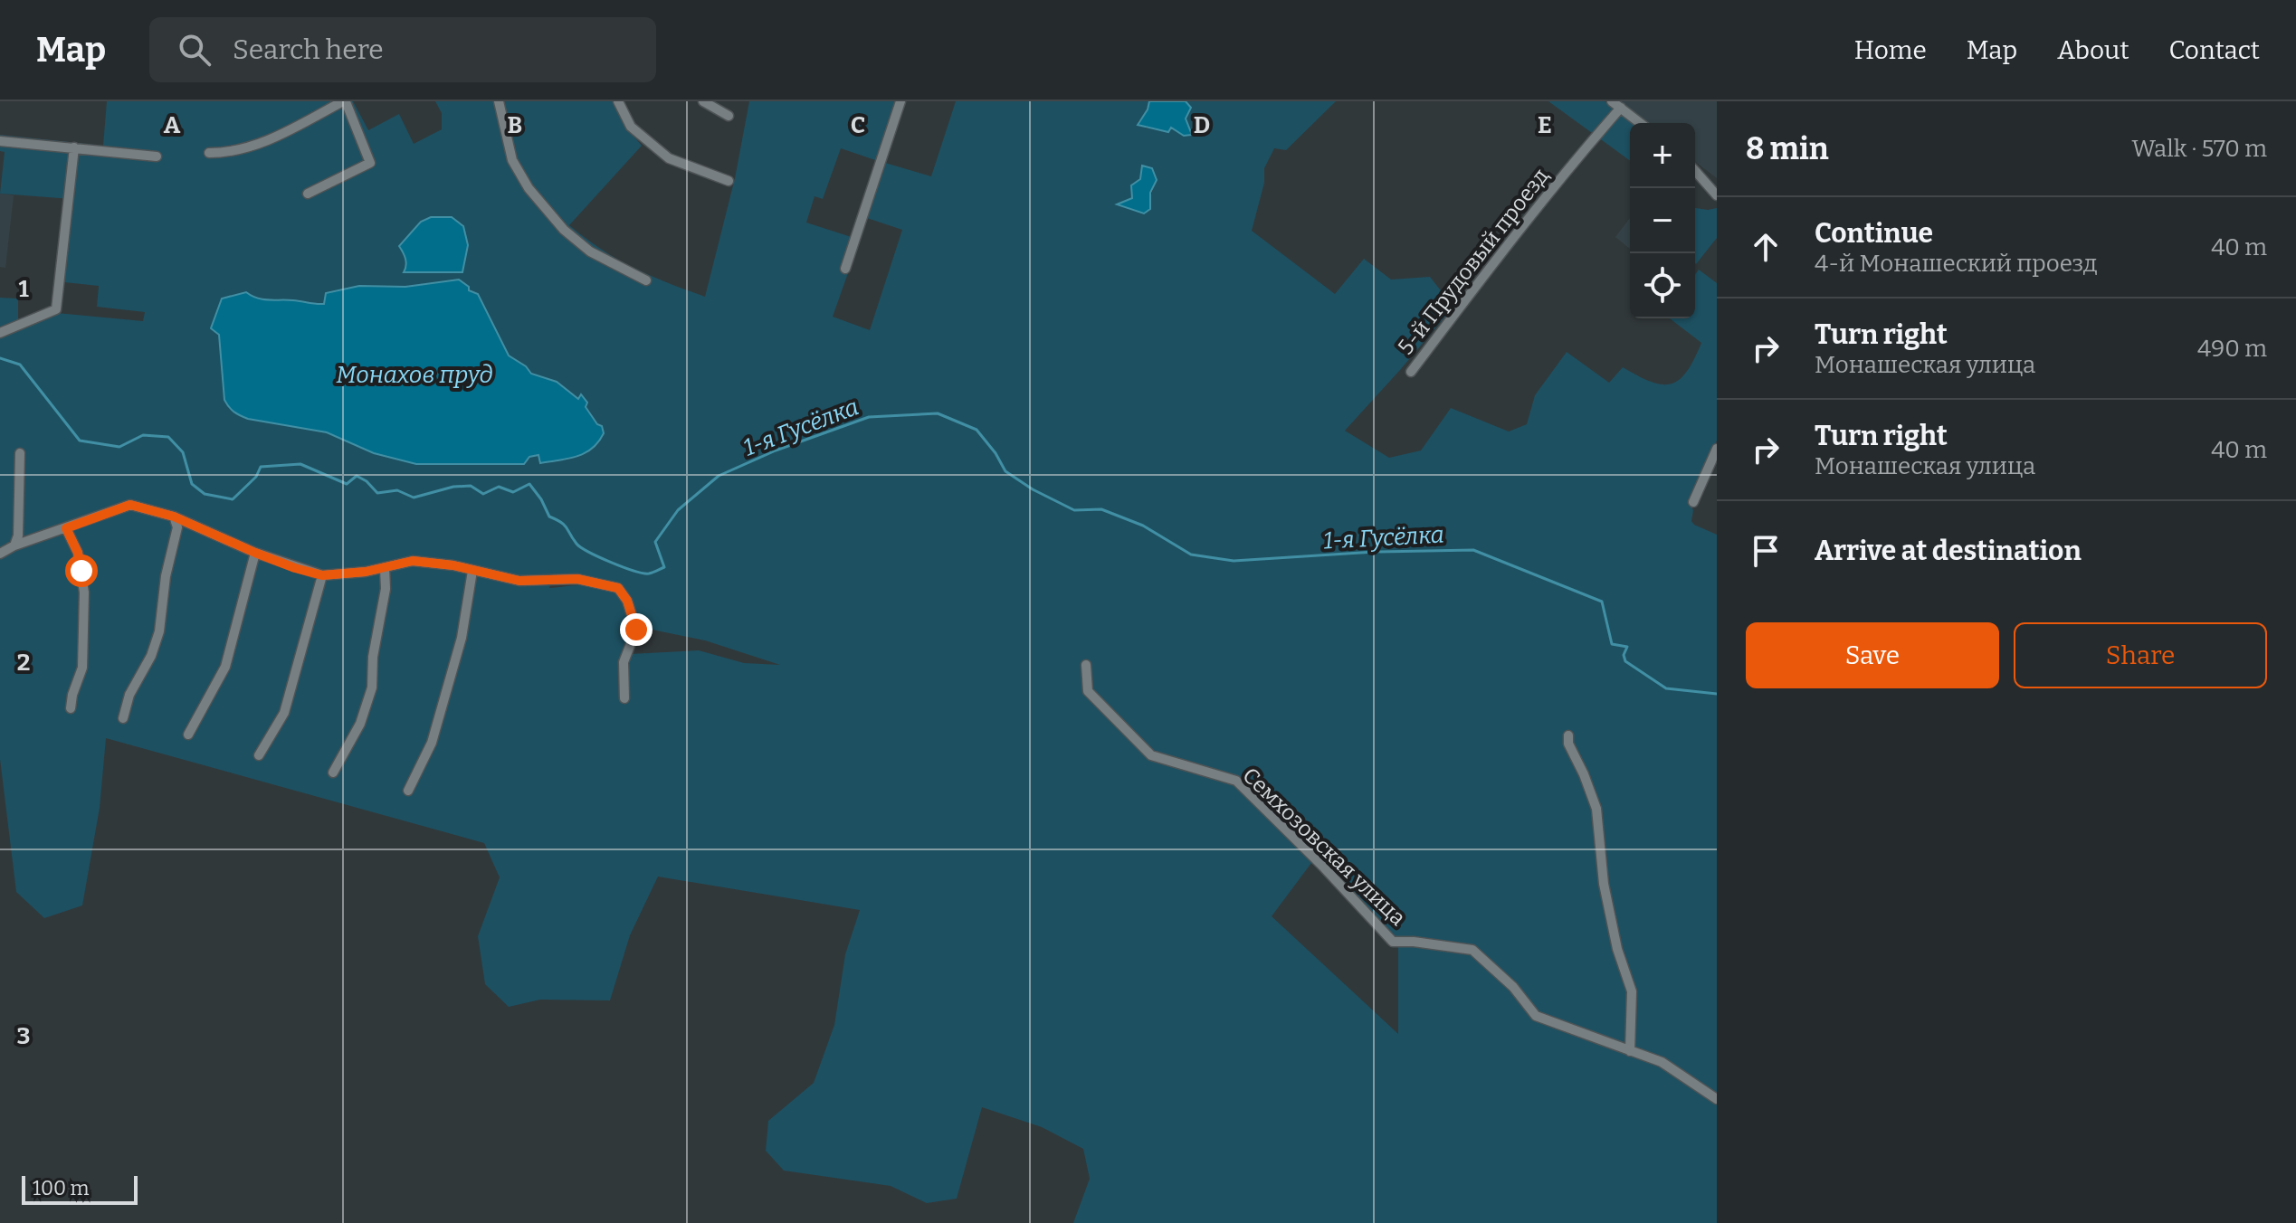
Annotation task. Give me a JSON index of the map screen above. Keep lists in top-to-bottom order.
{
  "streets": {
    "street": ["5-й Прудовый проезд", "Семхозовская улица"]
  },
  "water": ["Монахов пруд", "1-я Гусёлка"],
  "scale_bar": "100 m",
  "page": {
    "header": "Map",
    "search": "Search here",
    "nav": [
      "Home",
      "Map",
      "About",
      "Contact"
    ],
    "heading": ["8 min", "Walk · 570 m"],
    "map_buttons": ["+", "−"],
    "list": [
      ["Continue", "4-й Монашеский проезд", "40 m"],
      ["Turn right", "Монашеская улица", "490 m"],
      ["Turn right", "Монашеская улица", "40 m"],
      "Arrive at destination"
    ],
    "buttons": ["Save", "Share"],
    "scale": "100 m"
  },
  "grid": {
    "columns": [
      "A",
      "B",
      "C",
      "D",
      "E"
    ],
    "rows": ["1", "2", "3"]
  }
}
